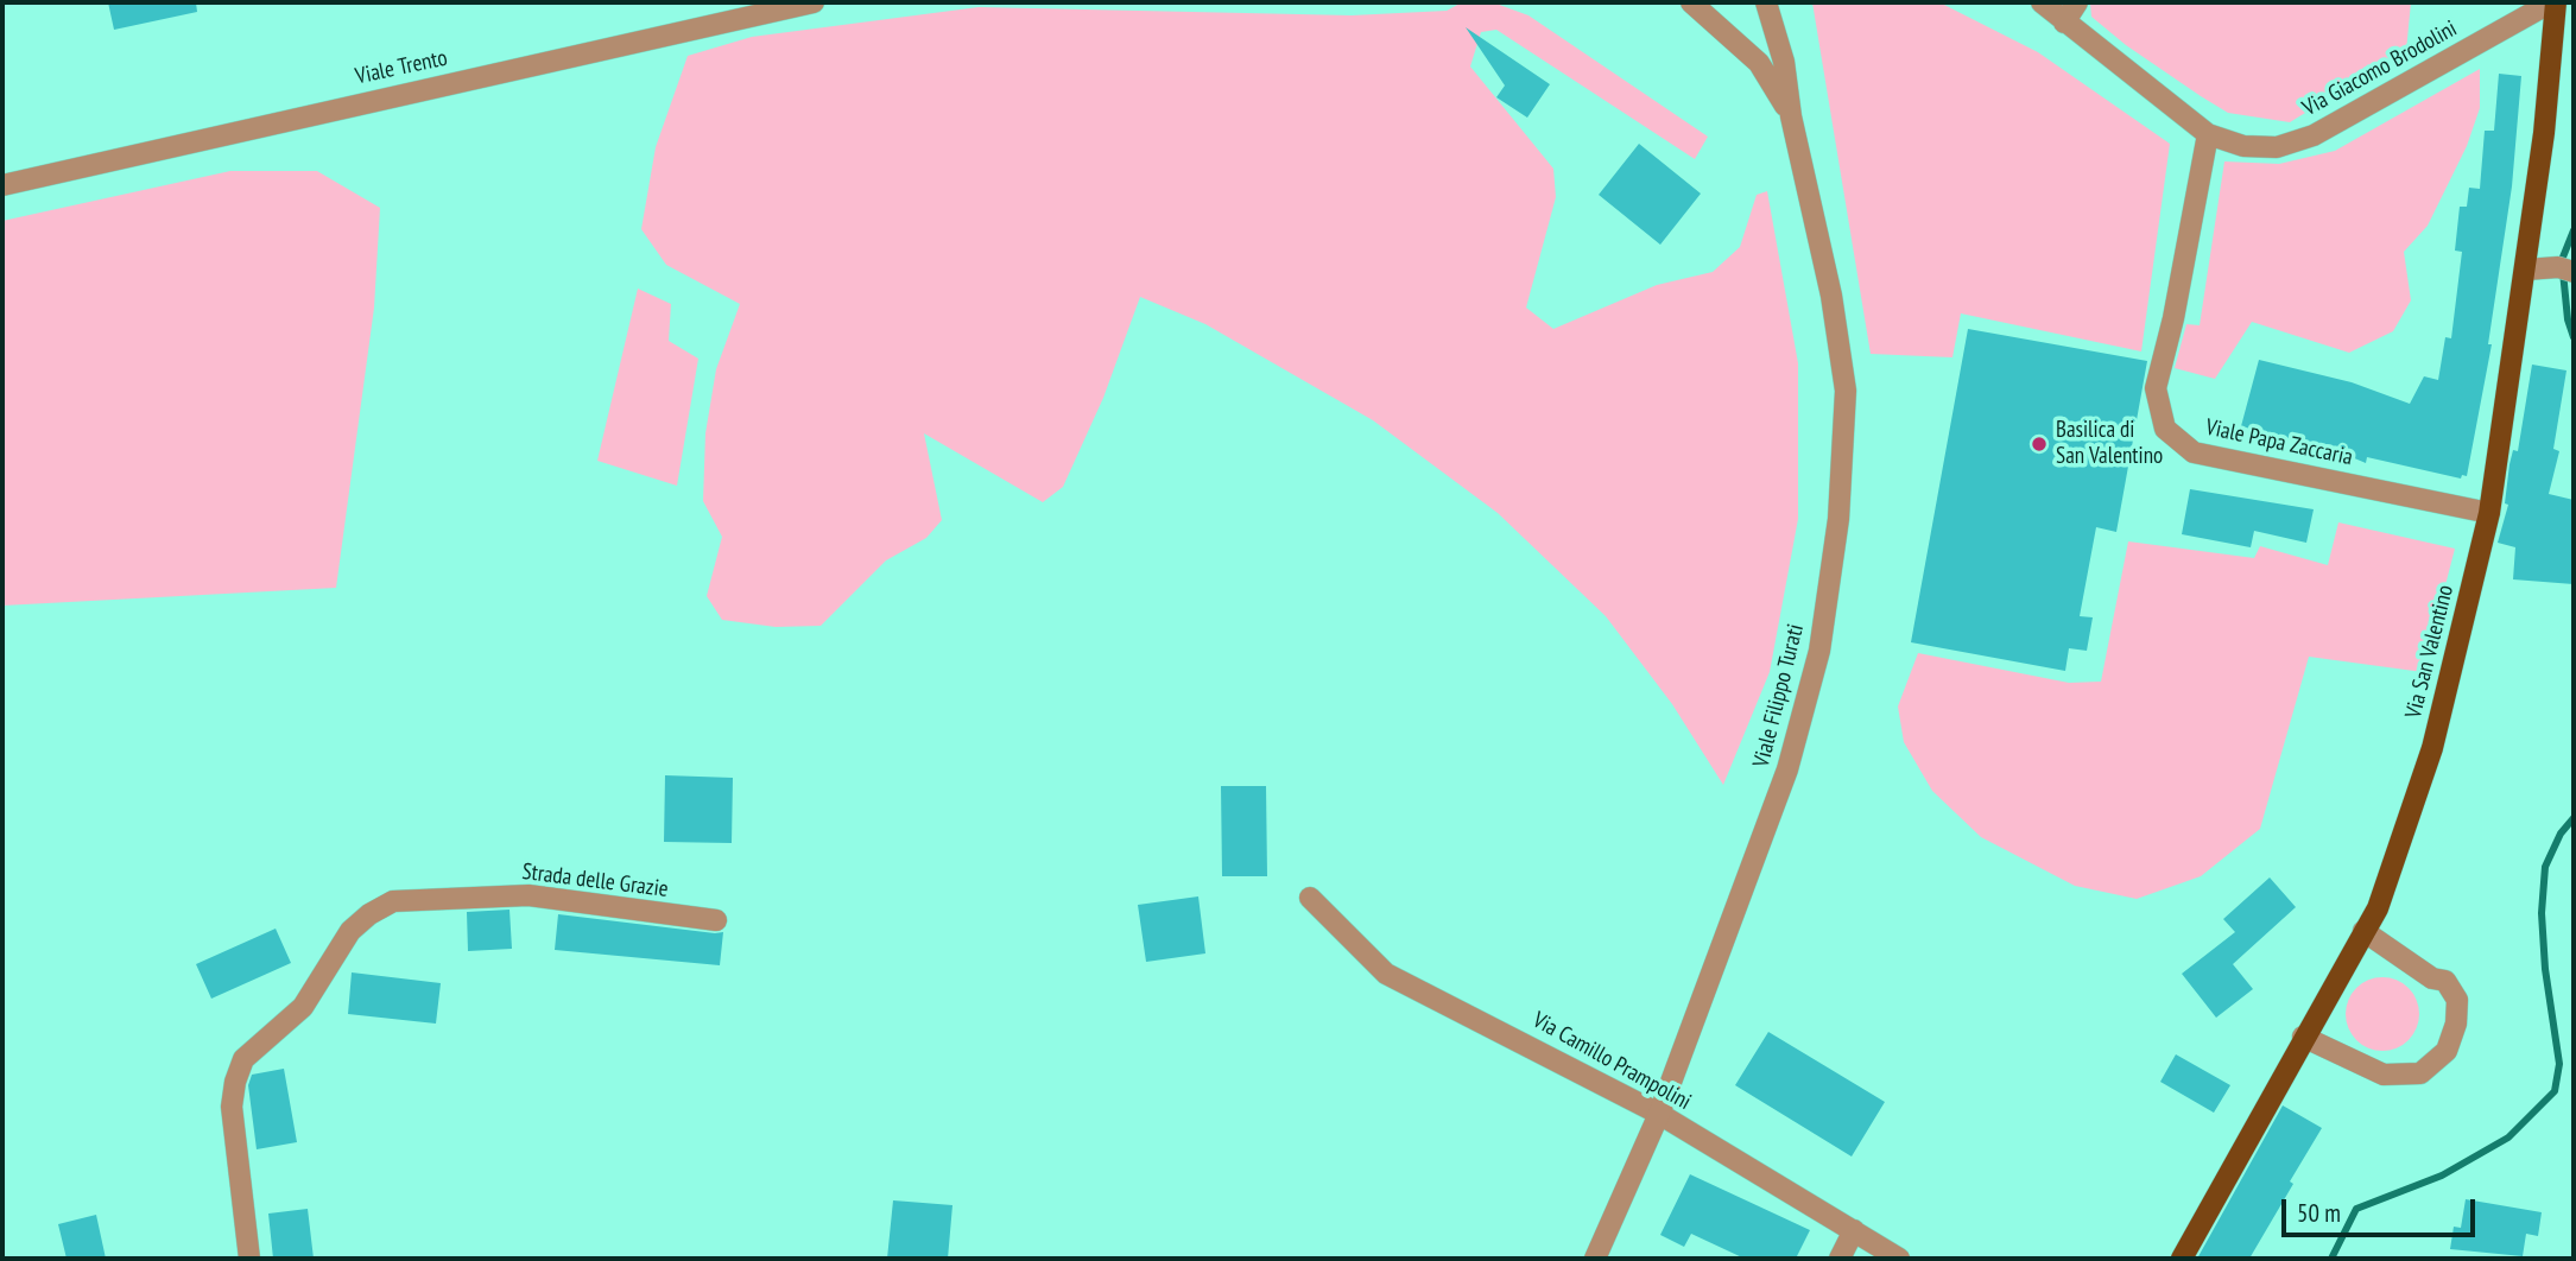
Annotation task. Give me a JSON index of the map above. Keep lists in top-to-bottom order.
{
  "streets": {
    "main road": ["Via San Valentino"],
    "street": [
      "Viale Trento",
      "Via Giacomo Brodolini",
      "Viale Papa Zaccaria",
      "Viale Filippo Turati",
      "Strada delle Grazie",
      "Via Camillo Prampolini"
    ]
  },
  "crossings": [
    ["Via Giacomo Brodolini", "Viale Papa Zaccaria"],
    ["Via Giacomo Brodolini", "Via San Valentino"],
    ["Viale Papa Zaccaria", "Via San Valentino"],
    ["Viale Filippo Turati", "Via Camillo Prampolini"]
  ],
  "places": ["Basilica di San Valentino"],
  "scale_bar": "50 m"
}
